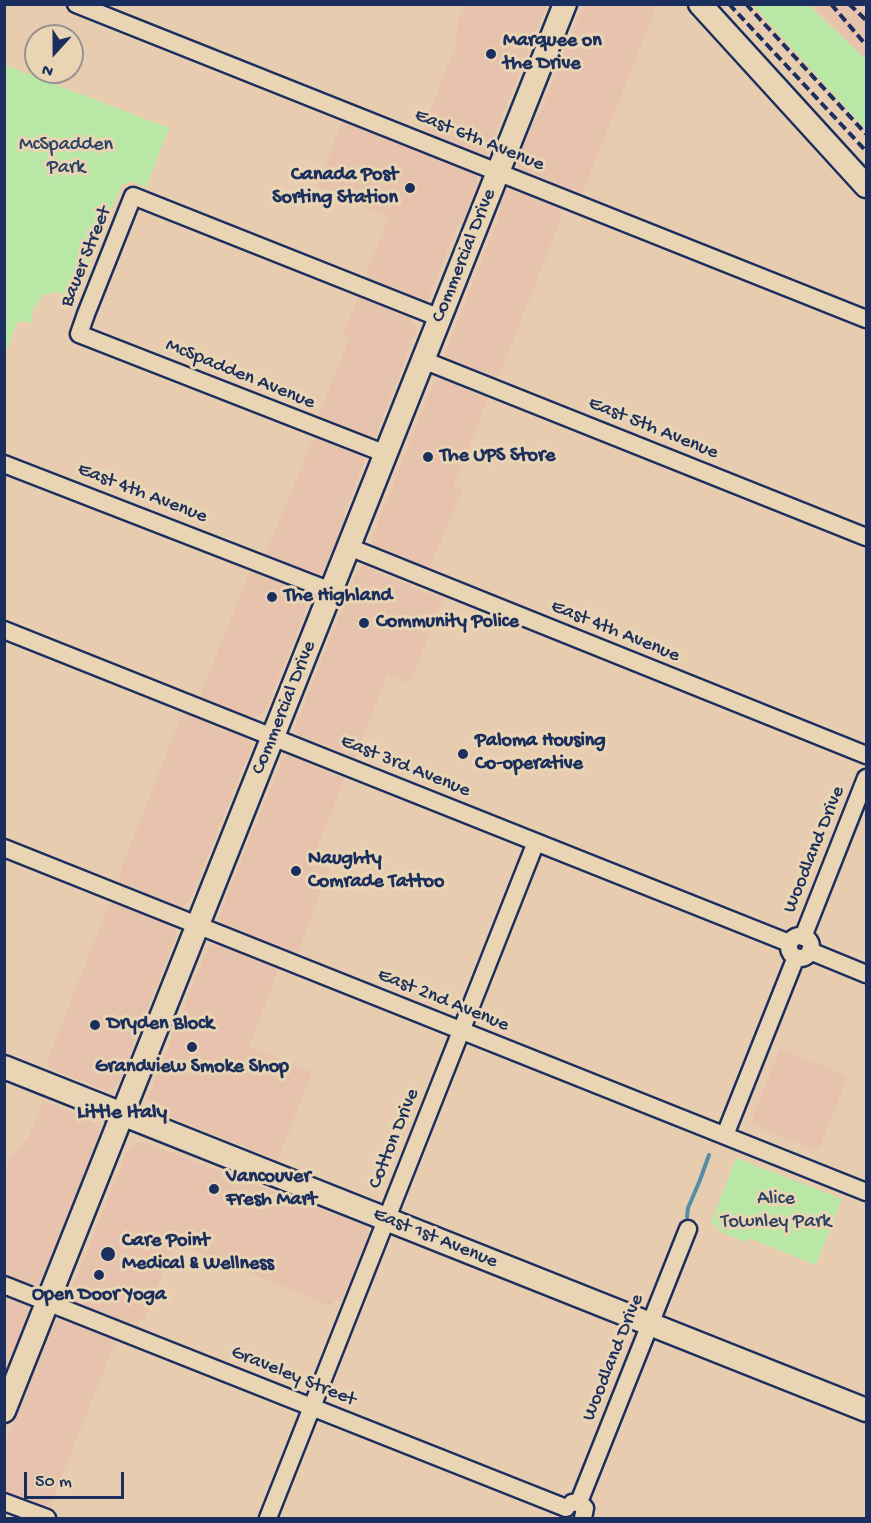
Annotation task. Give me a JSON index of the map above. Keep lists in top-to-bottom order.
{
  "streets": {
    "street": [
      "East 6th Avenue",
      "Commercial Drive",
      "Bauer Street",
      "McSpadden Avenue",
      "East 5th Avenue",
      "East 4th Avenue",
      "East 3rd Avenue",
      "Woodland Drive",
      "East 2nd Avenue",
      "Cotton Drive",
      "East 1st Avenue",
      "Graveley Street"
    ]
  },
  "crossings": [
    ["East 6th Avenue", "Commercial Drive"],
    ["Commercial Drive", "Bauer Street"],
    ["Commercial Drive", "McSpadden Avenue"],
    ["Commercial Drive", "East 5th Avenue"],
    ["Commercial Drive", "East 4th Avenue"],
    ["Commercial Drive", "East 3rd Avenue"],
    ["Commercial Drive", "East 2nd Avenue"],
    ["Commercial Drive", "East 1st Avenue"],
    ["Commercial Drive", "Graveley Street"],
    ["Bauer Street", "McSpadden Avenue"],
    ["East 3rd Avenue", "Woodland Drive"],
    ["East 3rd Avenue", "Cotton Drive"],
    ["Woodland Drive", "East 2nd Avenue"],
    ["Woodland Drive", "East 1st Avenue"],
    ["Woodland Drive", "Graveley Street"],
    ["East 2nd Avenue", "Cotton Drive"],
    ["Cotton Drive", "East 1st Avenue"],
    ["Cotton Drive", "Graveley Street"]
  ],
  "districts": ["Little Italy"],
  "parks": ["McSpadden Park", "Alice Townley Park"],
  "places": [
    "Marquee on the Drive",
    "Canada Post Sorting Station",
    "The UPS Store",
    "The Highland",
    "Community Police",
    "Paloma Housing Co-operative",
    "Naughty Comrade Tattoo",
    "Dryden Block",
    "Grandview Smoke Shop",
    "Vancouver Fresh Mart",
    "Care Point Medical & Wellness",
    "Open Door Yoga"
  ],
  "scale_bar": "50 m",
  "north": "bottom"
}
